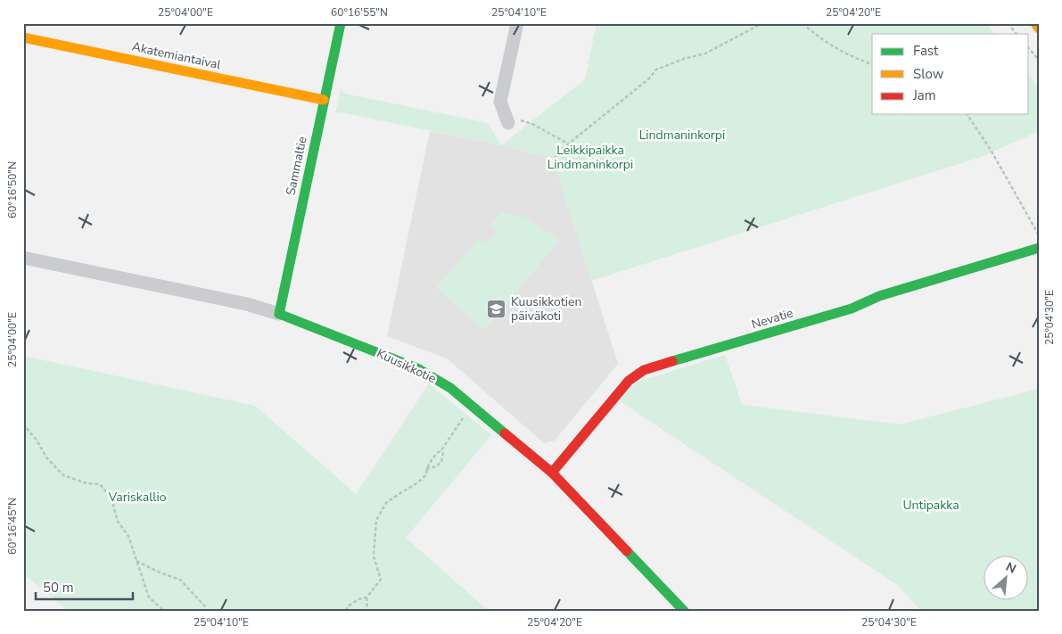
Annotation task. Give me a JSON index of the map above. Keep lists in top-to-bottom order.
{
  "streets": {
    "street": [
      "Akatemiantaival",
      "Sammaltie",
      "Nevatie",
      "Kuusikkotie"
    ]
  },
  "crossings": [
    ["Akatemiantaival", "Sammaltie"],
    ["Sammaltie", "Kuusikkotie"],
    ["Nevatie", "Kuusikkotie"]
  ],
  "parks": [
    "Lindmaninkorpi",
    "Leikkipaikka Lindmaninkorpi",
    "Variskallio",
    "Untipakka"
  ],
  "places": {
    "school or university": ["Kuusikkotien päiväkoti"]
  },
  "legend": ["Fast", "Slow", "Jam"],
  "scale_bar": "50 m",
  "north": "top right",
  "coordinates": [
    "25°04'00\"E",
    "60°16'55\"N",
    "25°04'10\"E",
    "25°04'20\"E",
    "60°16'50\"N",
    "25°04'30\"E",
    "60°16'45\"N"
  ]
}
